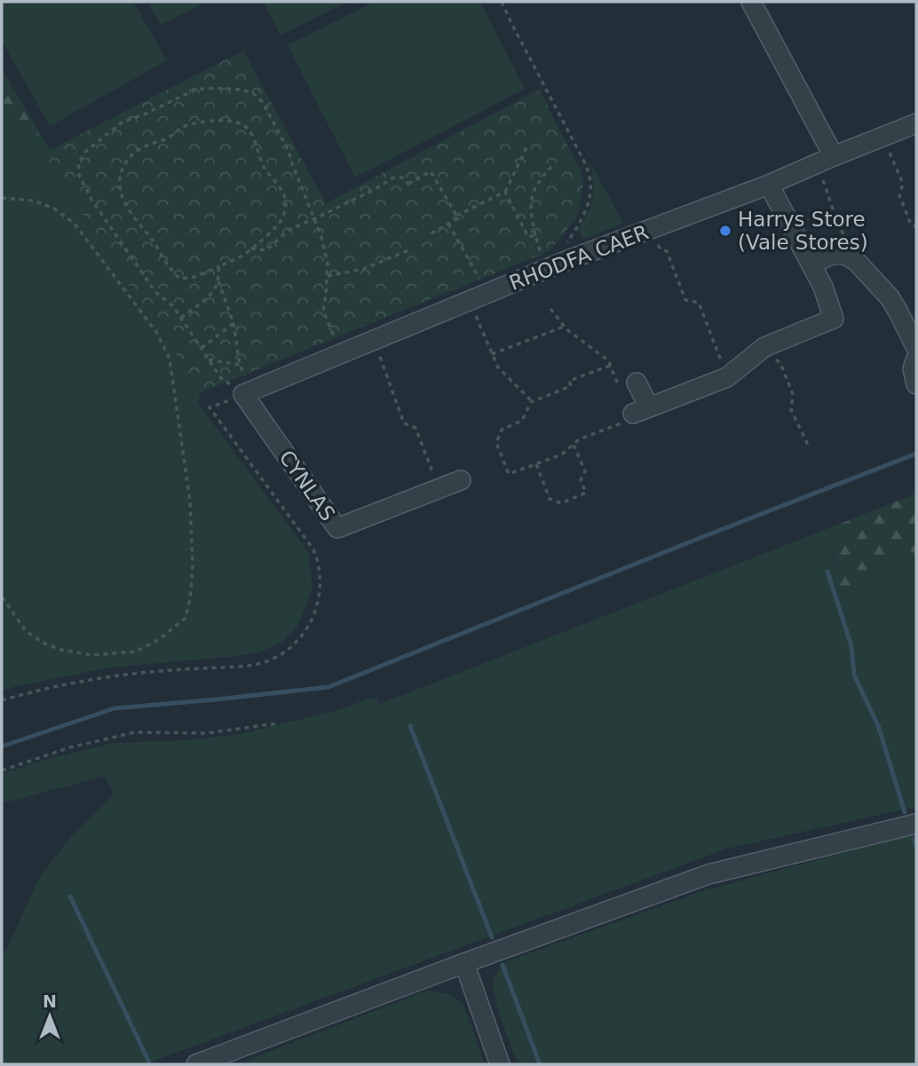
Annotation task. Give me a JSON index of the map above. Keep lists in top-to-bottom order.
{
  "streets": {
    "street": ["RHODFA CAER", "CYNLAS"]
  },
  "crossings": [
    ["RHODFA CAER", "CYNLAS"]
  ],
  "places": ["Harrys Store (Vale Stores)"],
  "north": "top"
}
